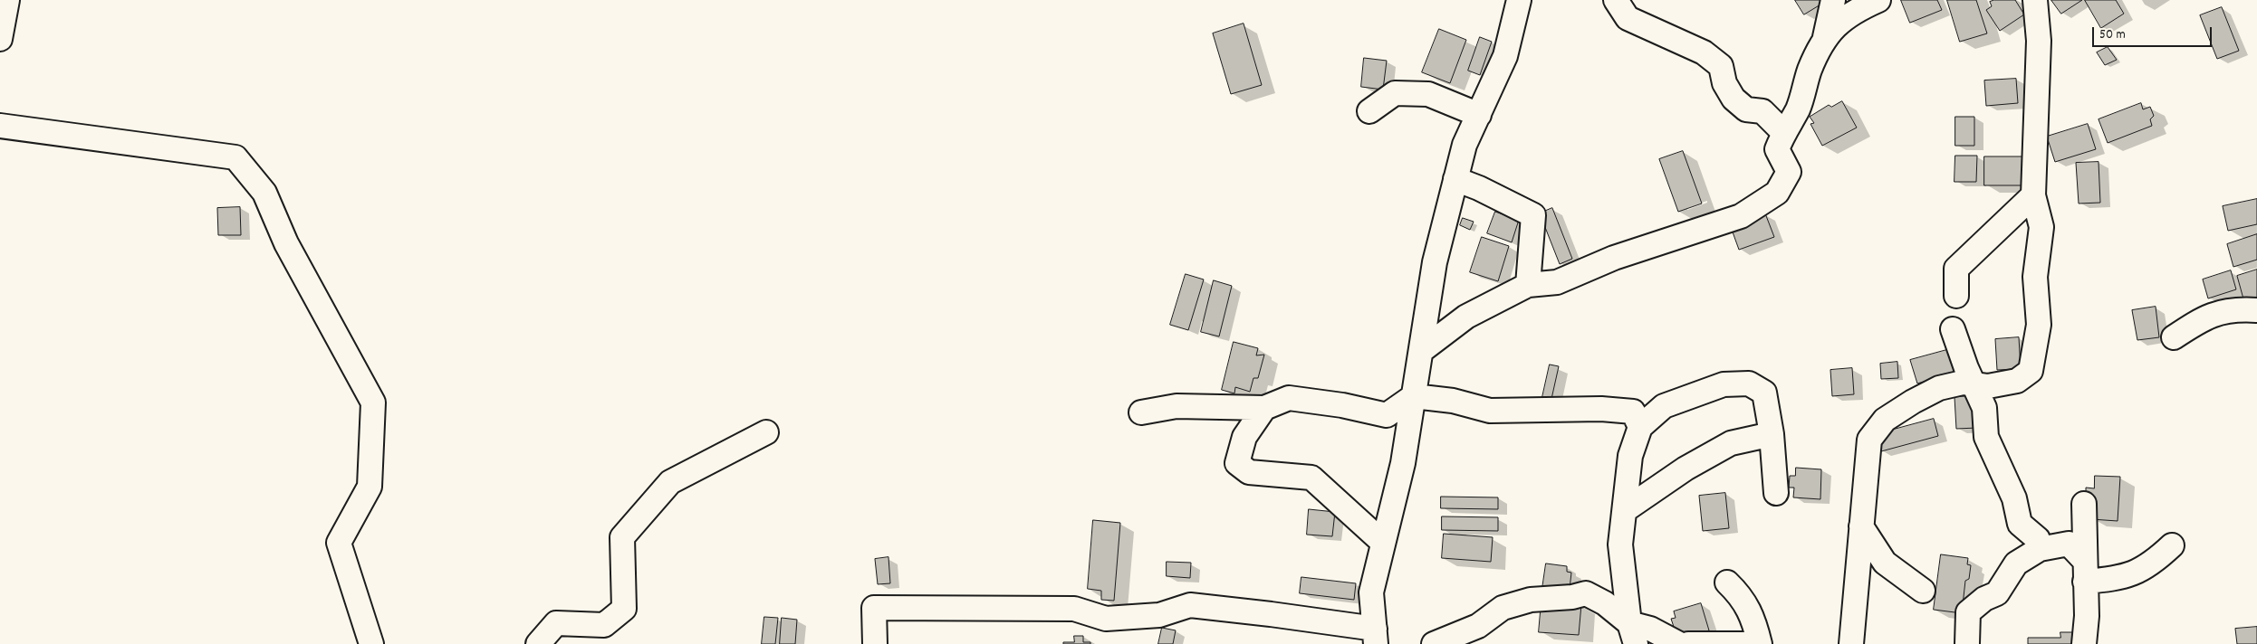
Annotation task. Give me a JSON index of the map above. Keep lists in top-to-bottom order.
{
  "scale_bar": "50 m"
}
